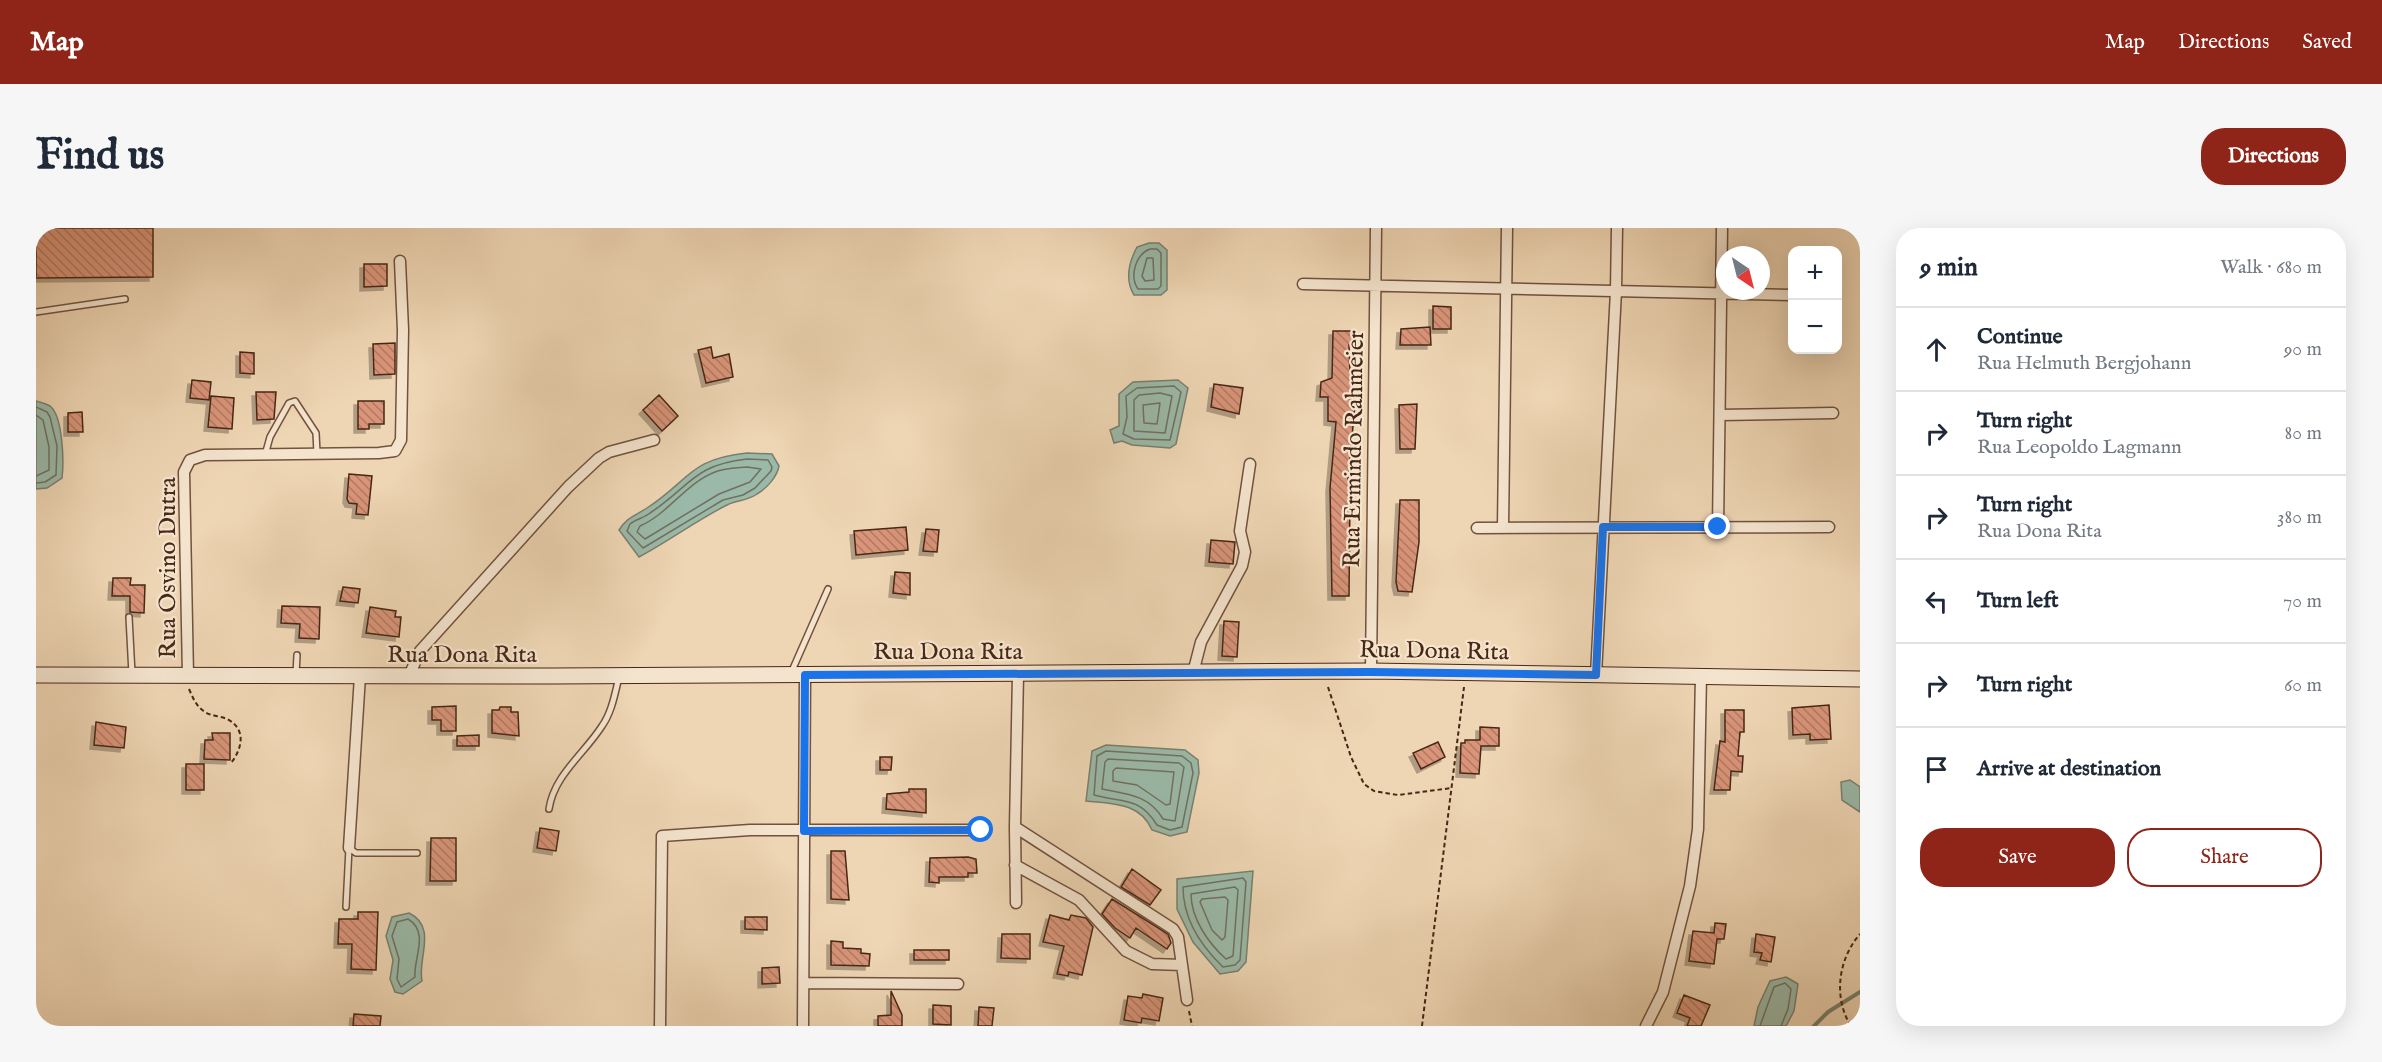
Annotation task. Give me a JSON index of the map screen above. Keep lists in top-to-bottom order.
{
  "streets": {
    "main road": ["Rua Dona Rita"],
    "street": ["Rua Ermindo Rahmeier", "Rua Osvino Dutra"]
  },
  "crossings": [
    ["Rua Ermindo Rahmeier", "Rua Dona Rita"],
    ["Rua Osvino Dutra", "Rua Dona Rita"]
  ],
  "north": "bottom right",
  "page": {
    "header": "Map",
    "nav": ["Map", "Directions", "Saved"],
    "buttons": [
      "Directions",
      ["Save", "Share"]
    ],
    "title": "Find us",
    "heading": ["9 min", "Walk · 680 m"],
    "map_buttons": ["+", "−"],
    "list": [
      ["Continue", "Rua Helmuth Bergjohann", "90 m"],
      ["Turn right", "Rua Leopoldo Lagmann", "80 m"],
      ["Turn right", "Rua Dona Rita", "380 m"],
      ["Turn left", "70 m"],
      ["Turn right", "60 m"],
      "Arrive at destination"
    ]
  }
}
